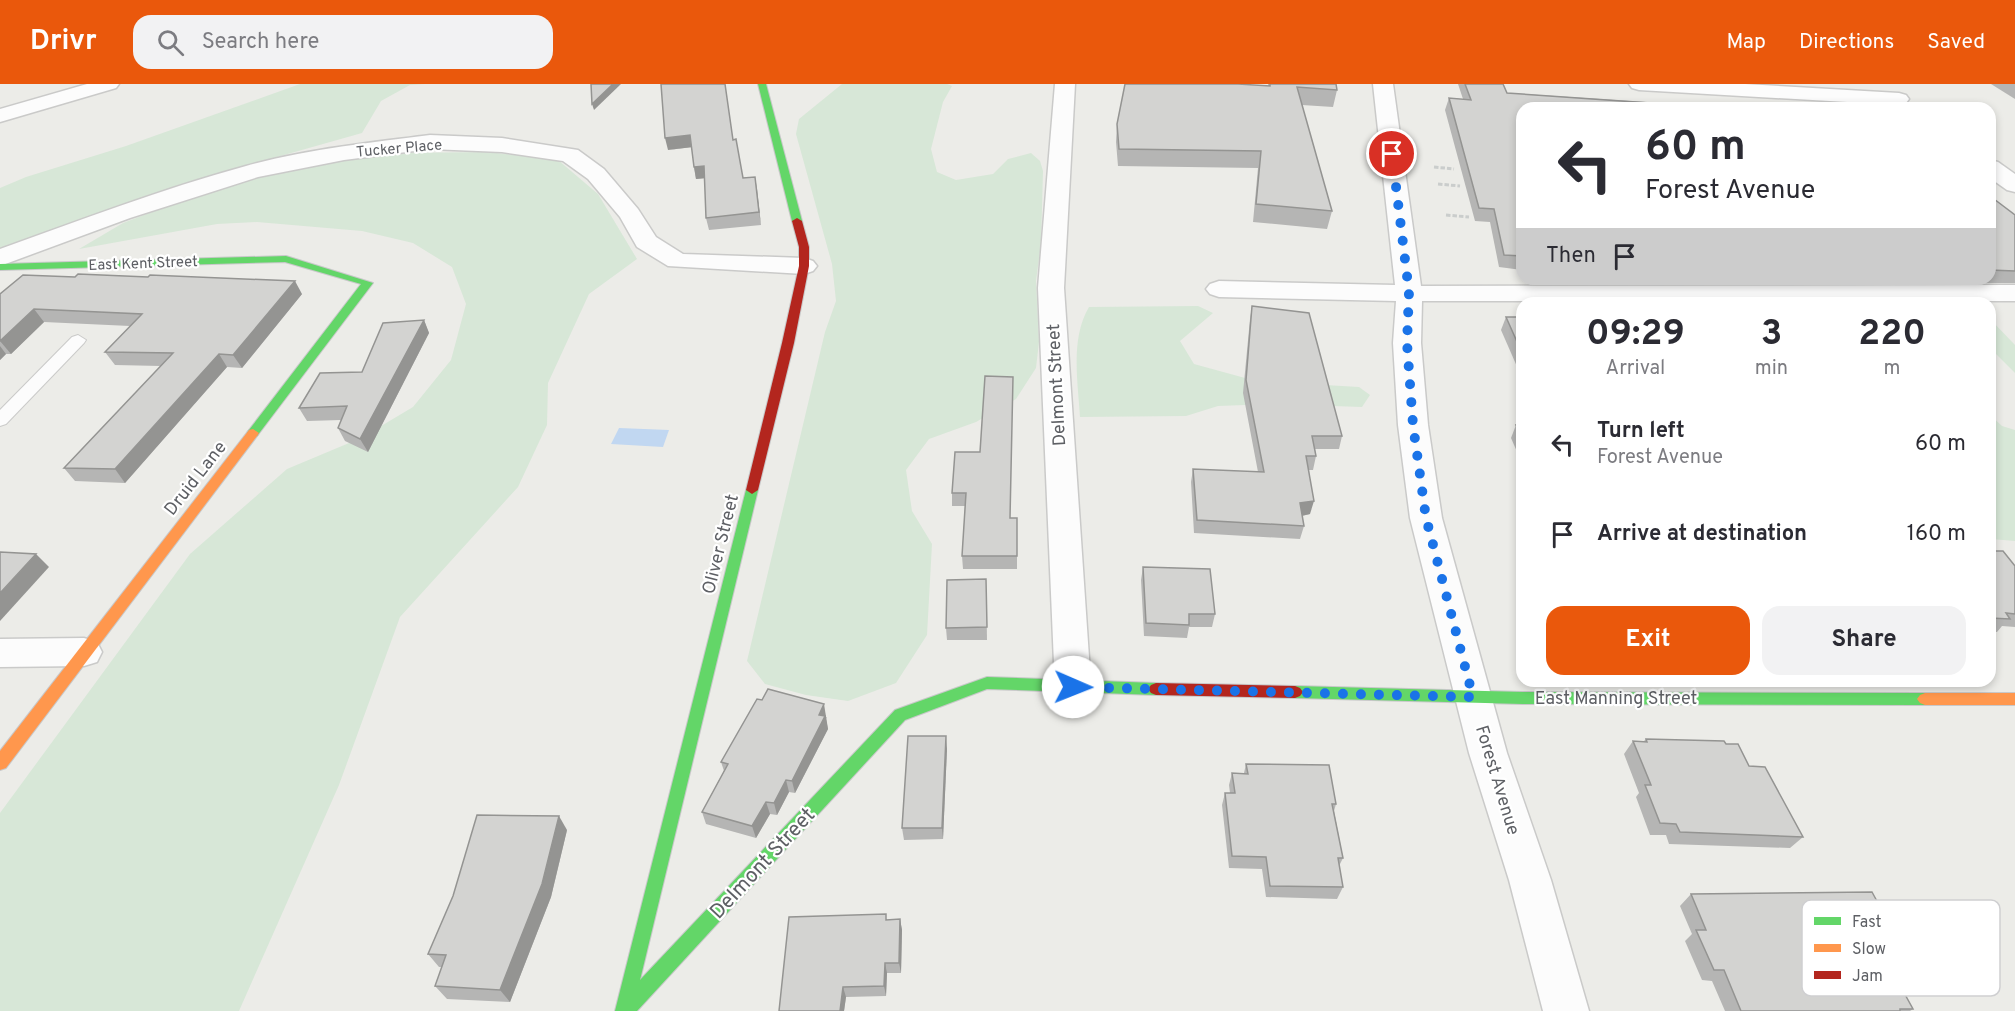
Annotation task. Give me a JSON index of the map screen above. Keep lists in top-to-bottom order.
{
  "streets": {
    "street": [
      "Tucker Place",
      "East Kent Street",
      "Delmont Street",
      "Druid Lane",
      "Oliver Street",
      "East Manning Street",
      "Forest Avenue"
    ]
  },
  "crossings": [
    ["Tucker Place", "Oliver Street"],
    ["East Kent Street", "Druid Lane"],
    ["Delmont Street", "Oliver Street"],
    ["Delmont Street", "East Manning Street"],
    ["East Manning Street", "Forest Avenue"]
  ],
  "legend": ["Fast", "Slow", "Jam"],
  "page": {
    "header": "Drivr",
    "search": "Search here",
    "nav": ["Map", "Directions", "Saved"],
    "turn": ["60 m", "Forest Avenue"],
    "then": "Then",
    "eta": [
      "09:29",
      "Arrival",
      "3",
      "min",
      "220",
      "m"
    ],
    "list": [
      {
        "name": "Turn left",
        "note": "Forest Avenue",
        "value": "60 m"
      },
      {
        "name": "Arrive at destination",
        "value": "160 m"
      }
    ],
    "buttons": ["Exit", "Share"]
  }
}
